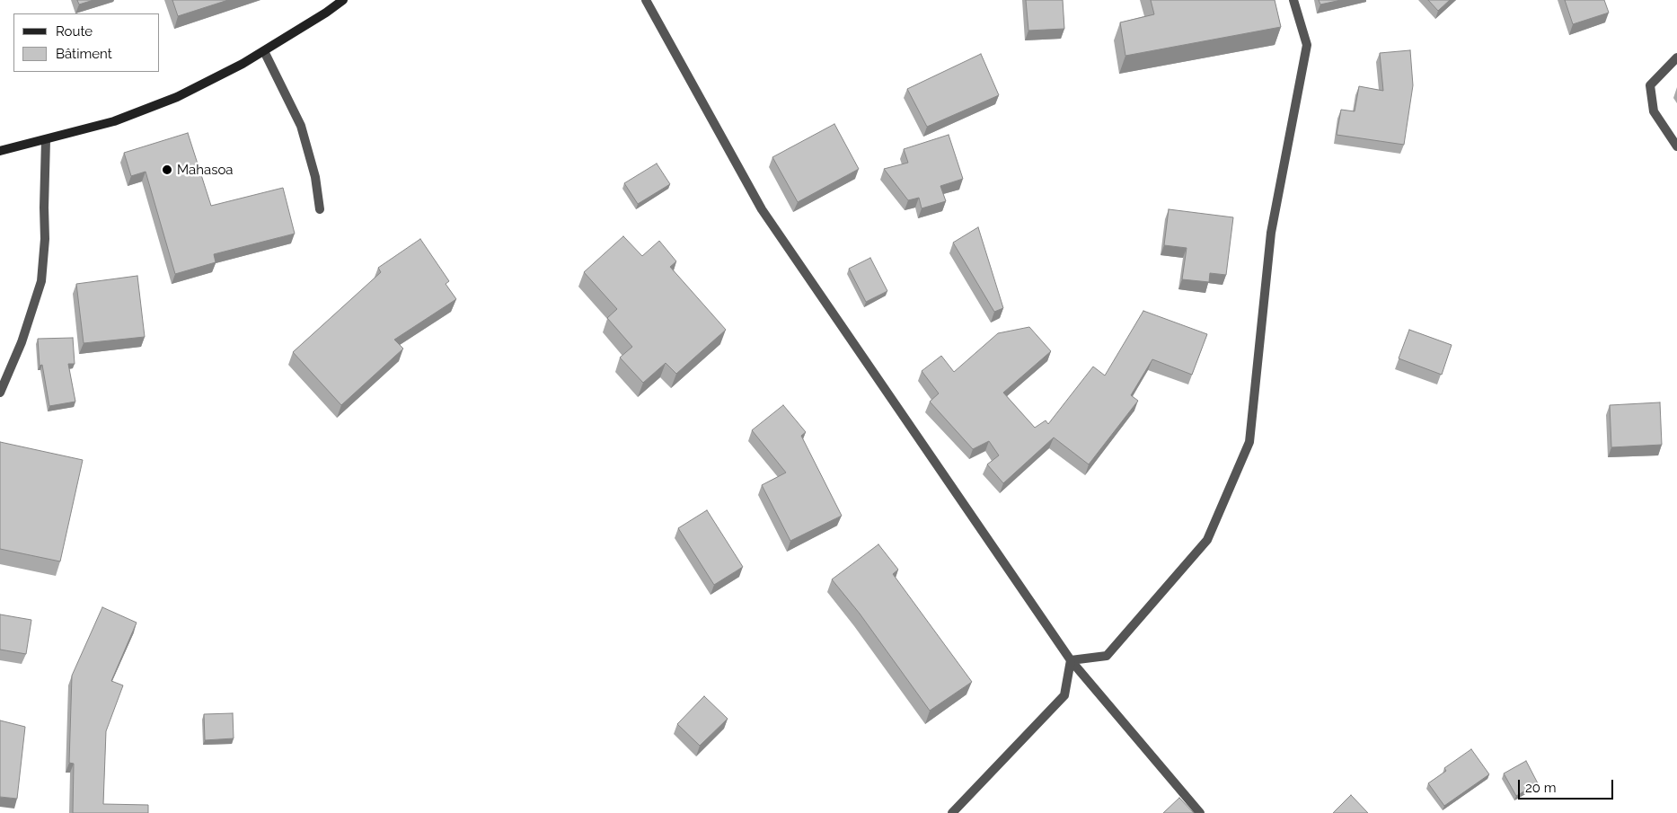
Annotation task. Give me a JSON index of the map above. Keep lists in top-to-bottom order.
{
  "places": ["Mahasoa"],
  "legend": ["Route", "Bâtiment"],
  "scale_bar": "20 m"
}
